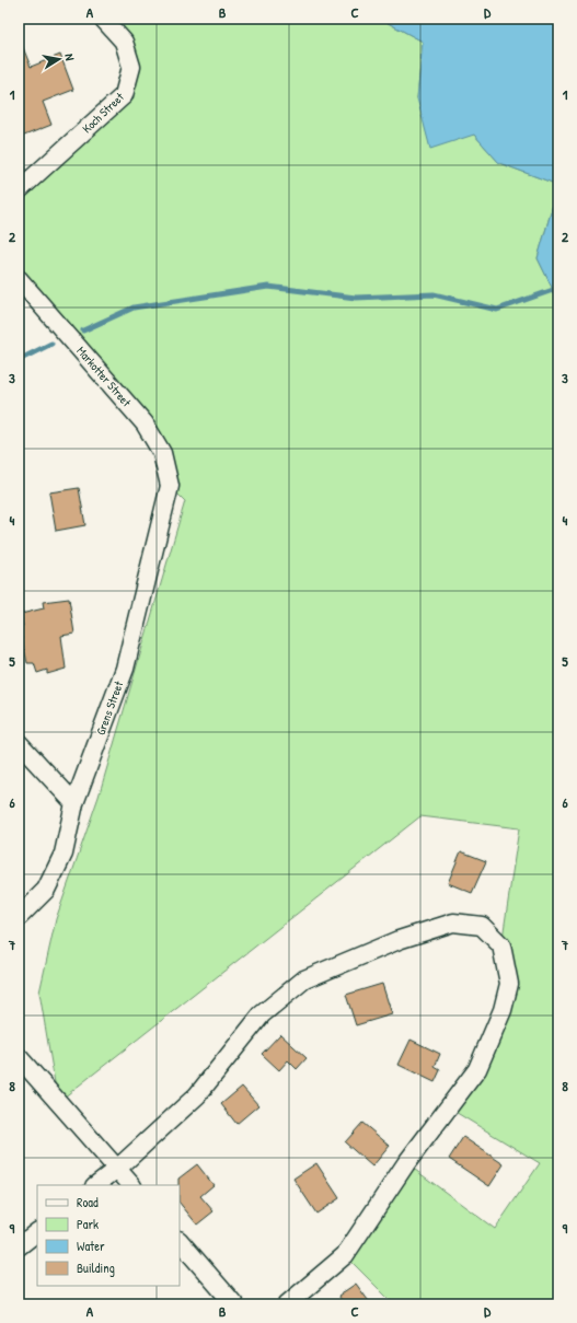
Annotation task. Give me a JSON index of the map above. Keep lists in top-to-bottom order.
{
  "streets": {
    "street": ["Koch Street", "Markotter Street", "Grens Street"]
  },
  "crossings": [
    ["Markotter Street", "Grens Street"]
  ],
  "legend": [
    "Road",
    "Park",
    "Water",
    "Building"
  ],
  "north": "right",
  "grid": {
    "columns": [
      "A",
      "B",
      "C",
      "D"
    ],
    "rows": [
      "1",
      "2",
      "3",
      "4",
      "5",
      "6",
      "7",
      "8",
      "9"
    ]
  }
}
